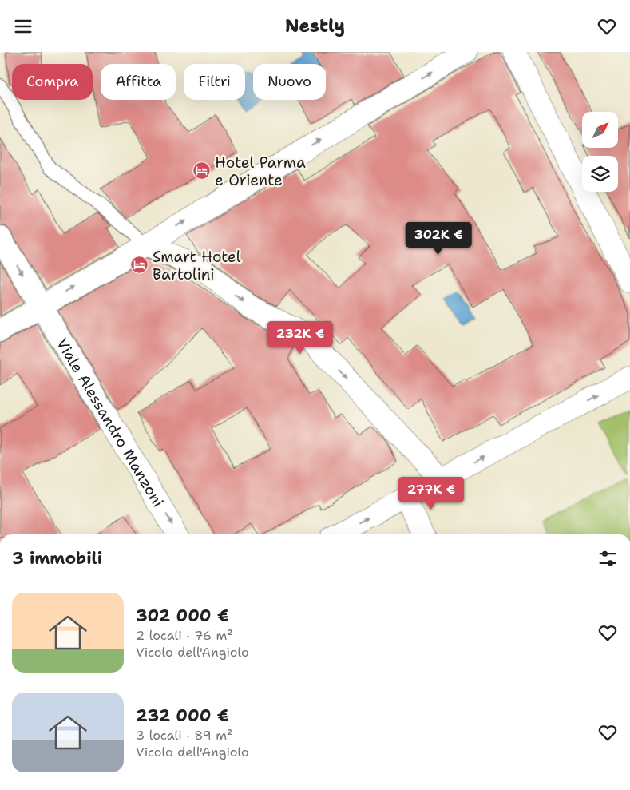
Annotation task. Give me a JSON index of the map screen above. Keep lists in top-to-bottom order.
{
  "streets": {
    "street": ["Viale Alessandro Manzoni"]
  },
  "places": {
    "hotel": ["Hotel Parma e Oriente", "Smart Hotel Bartolini"]
  },
  "north": "top right",
  "page": {
    "header": "Nestly",
    "chip": [
      "Compra",
      "Affitta",
      "Filtri",
      "Nuovo"
    ],
    "price": ["302K €", "232K €", "277K €"],
    "heading": "3 immobili",
    "list": [
      {
        "name": "302 000 €",
        "note": "2 locali · 76 m² · Vicolo dell'Angiolo"
      },
      {
        "name": "232 000 €",
        "note": "3 locali · 89 m² · Vicolo dell'Angiolo"
      }
    ]
  }
}
